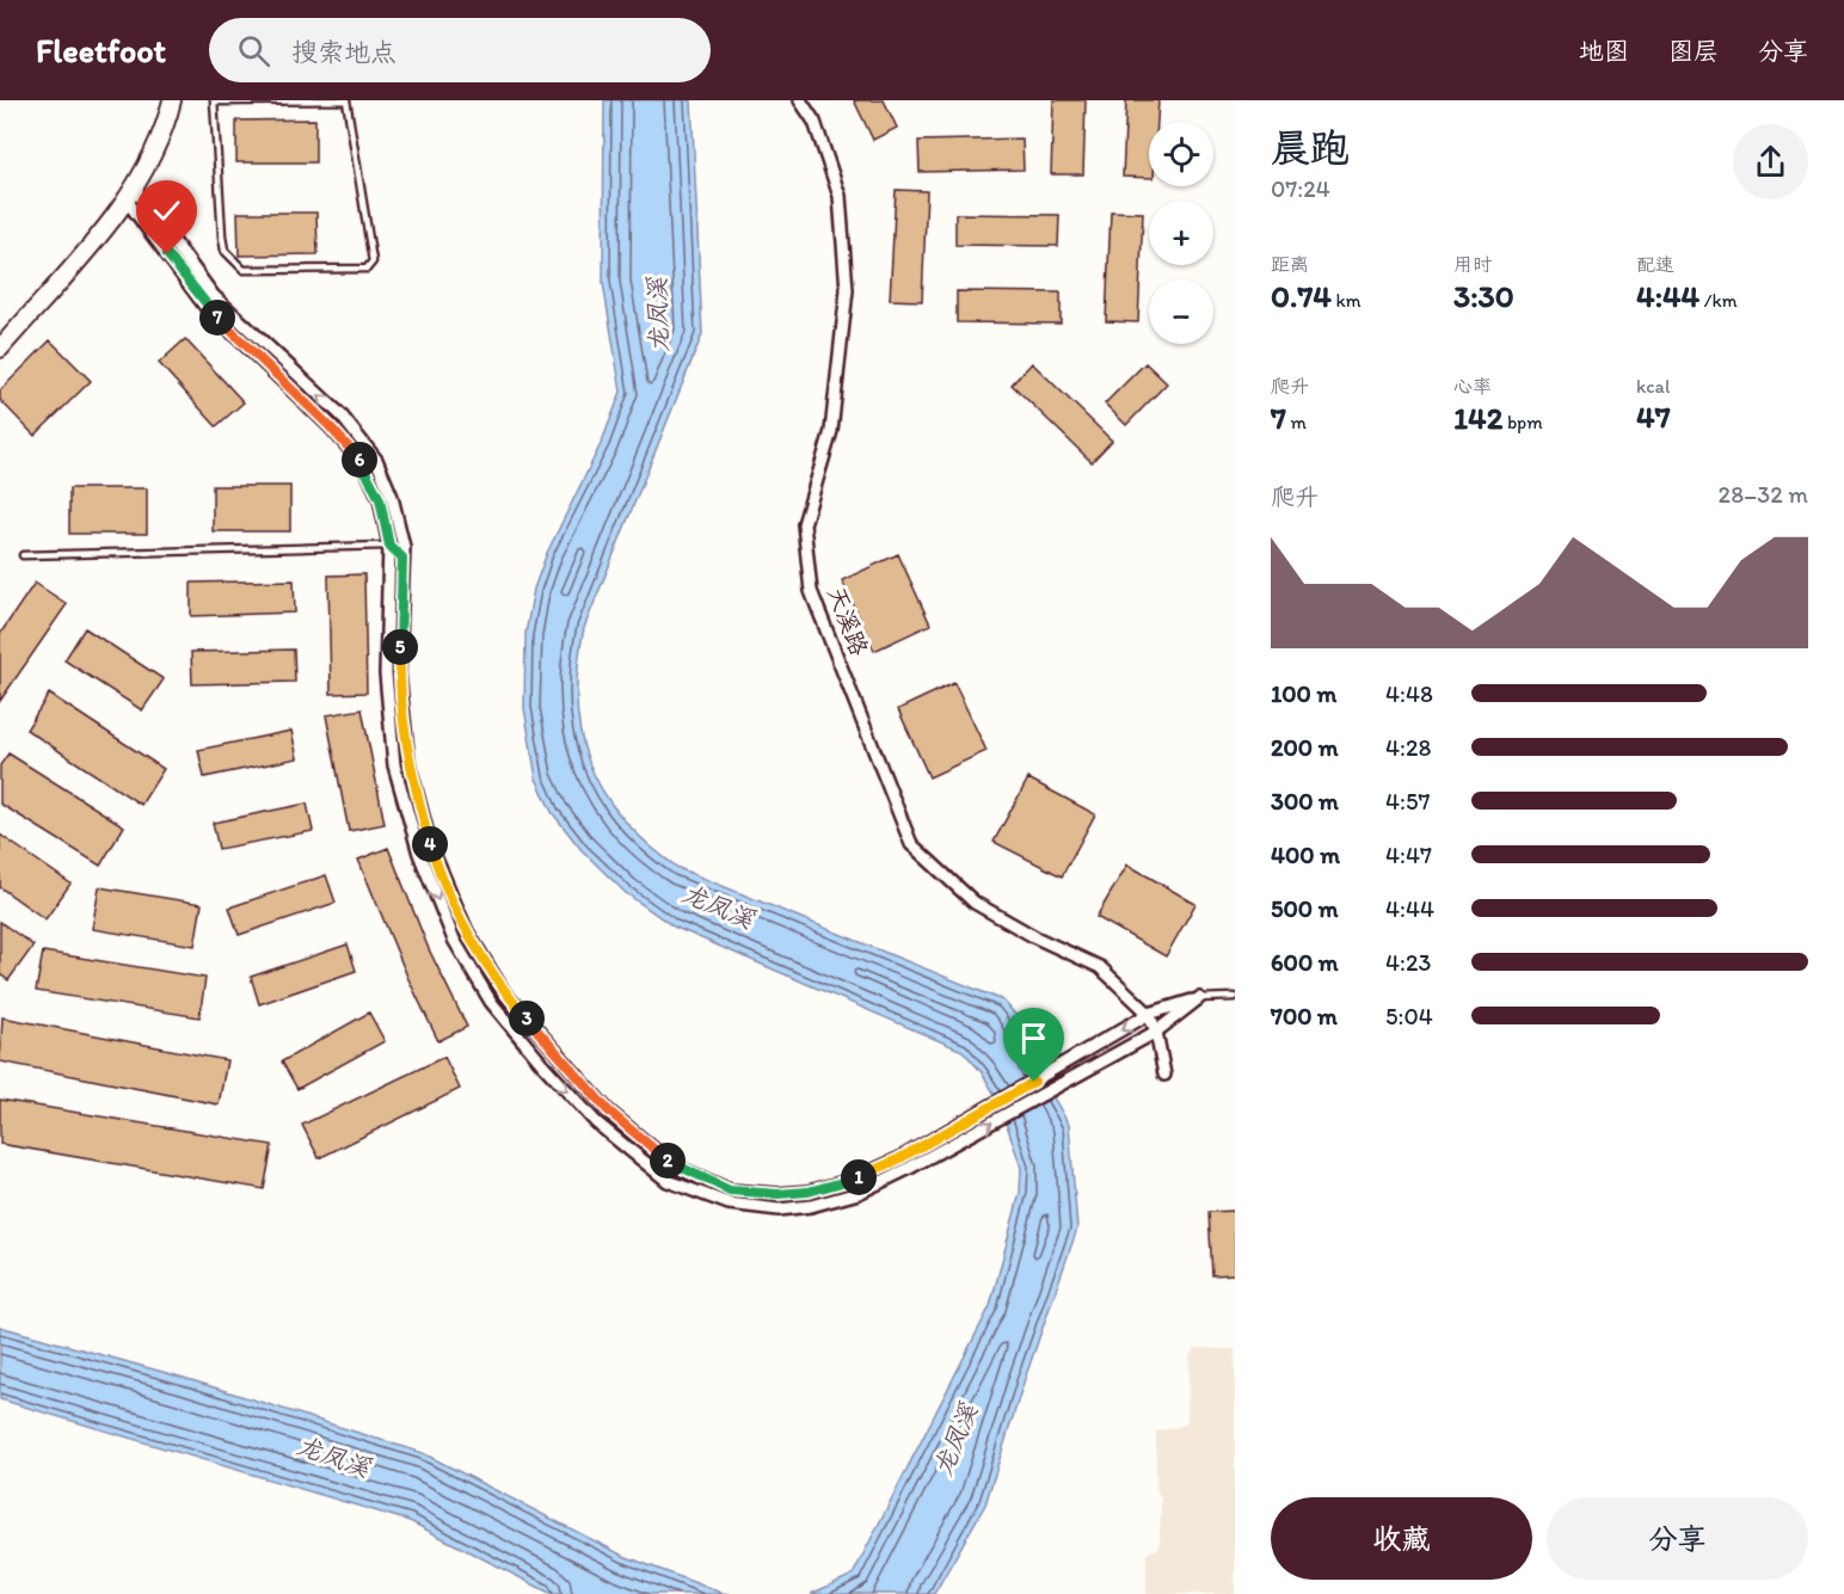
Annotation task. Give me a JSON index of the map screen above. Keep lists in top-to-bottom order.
{
  "streets": {
    "street": ["天溪路"]
  },
  "water": ["龙凤溪"],
  "page": {
    "header": "Fleetfoot",
    "search": "搜索地点",
    "nav": ["地图", "图层", "分享"],
    "heading": ["晨跑", "07:24"],
    "map_buttons": ["+", "−"],
    "stats": [
      ["距离", "0.74 km"],
      ["用时", "3:30"],
      ["配速", "4:44 /km"],
      ["爬升", "7 m"],
      ["心率", "142 bpm"],
      ["kcal", "47"]
    ],
    "pins": [
      "7",
      "6",
      "5",
      "4",
      "3",
      "2",
      "1"
    ],
    "chart": ["爬升", "28–32 m"],
    "list": [
      {
        "name": "100 m",
        "note": "4:48"
      },
      {
        "name": "200 m",
        "note": "4:28"
      },
      {
        "name": "300 m",
        "note": "4:57"
      },
      {
        "name": "400 m",
        "note": "4:47"
      },
      {
        "name": "500 m",
        "note": "4:44"
      },
      {
        "name": "600 m",
        "note": "4:23"
      },
      {
        "name": "700 m",
        "note": "5:04"
      }
    ],
    "buttons": ["收藏", "分享"]
  }
}
